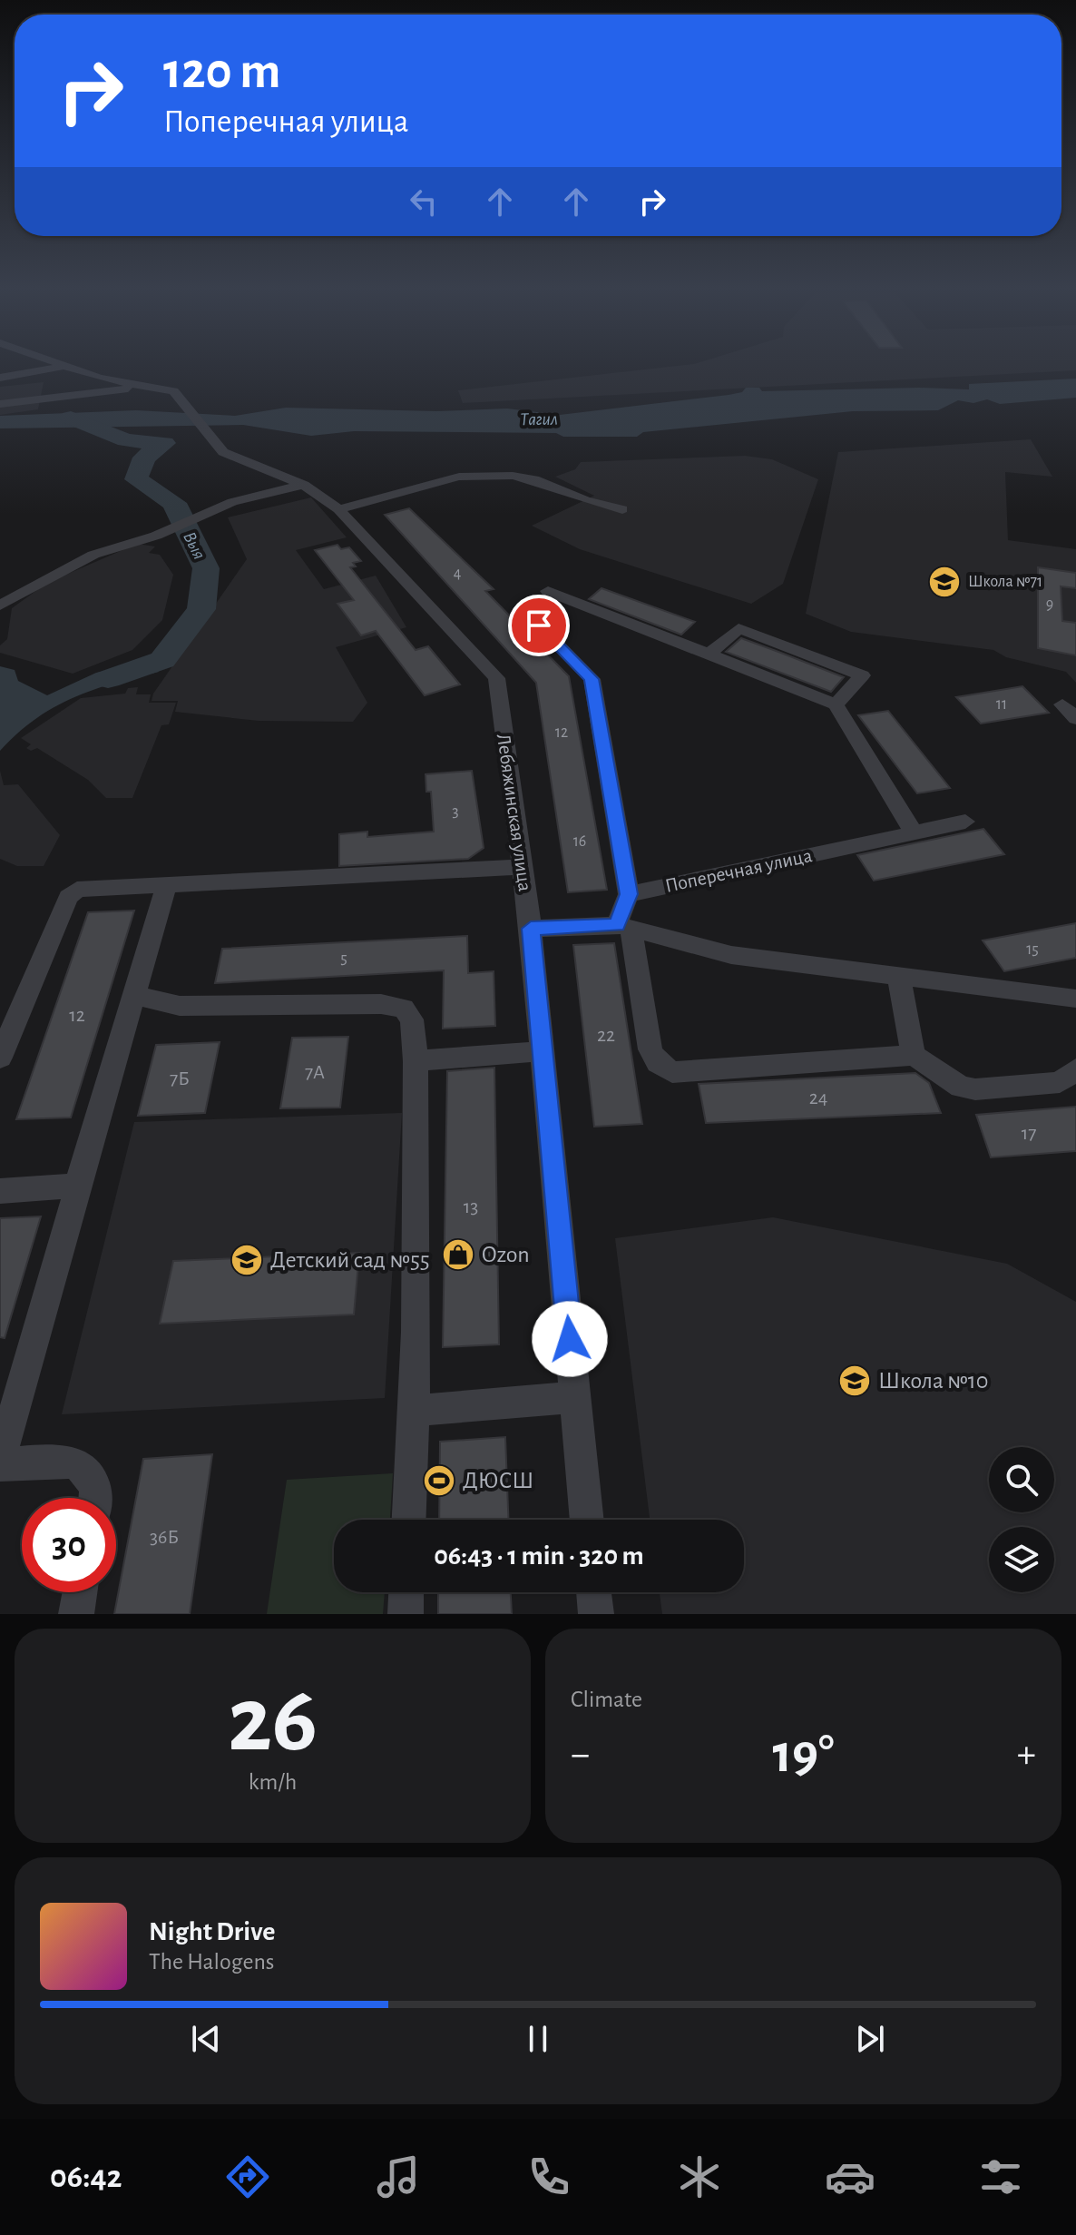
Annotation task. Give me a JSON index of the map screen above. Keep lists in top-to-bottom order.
{
  "streets": {
    "street": ["Лебяжинская улица", "Поперечная улица"]
  },
  "water": ["Тагил", "Выя"],
  "places": {
    "school or university": ["Школа №71", "Детский сад №55", "Школа №10"],
    "shop": ["Ozon"],
    "sports": ["ДЮСШ"]
  },
  "house_numbers": [
    "4",
    "9",
    "11",
    "12",
    "3",
    "16",
    "15",
    "5",
    "12",
    "22",
    "7А",
    "7Б",
    "24",
    "17",
    "13",
    "36Б"
  ],
  "page": {
    "turn": ["120 m", "Поперечная улица"],
    "limit": "30",
    "trip": "06:43 · 1 min · 320 m",
    "tile": [
      ["26", "km/h"],
      "Climate"
    ],
    "heat": ["−", "19°", "+"],
    "song": ["Night Drive", "The Halogens"],
    "tabs": "06:42"
  }
}
